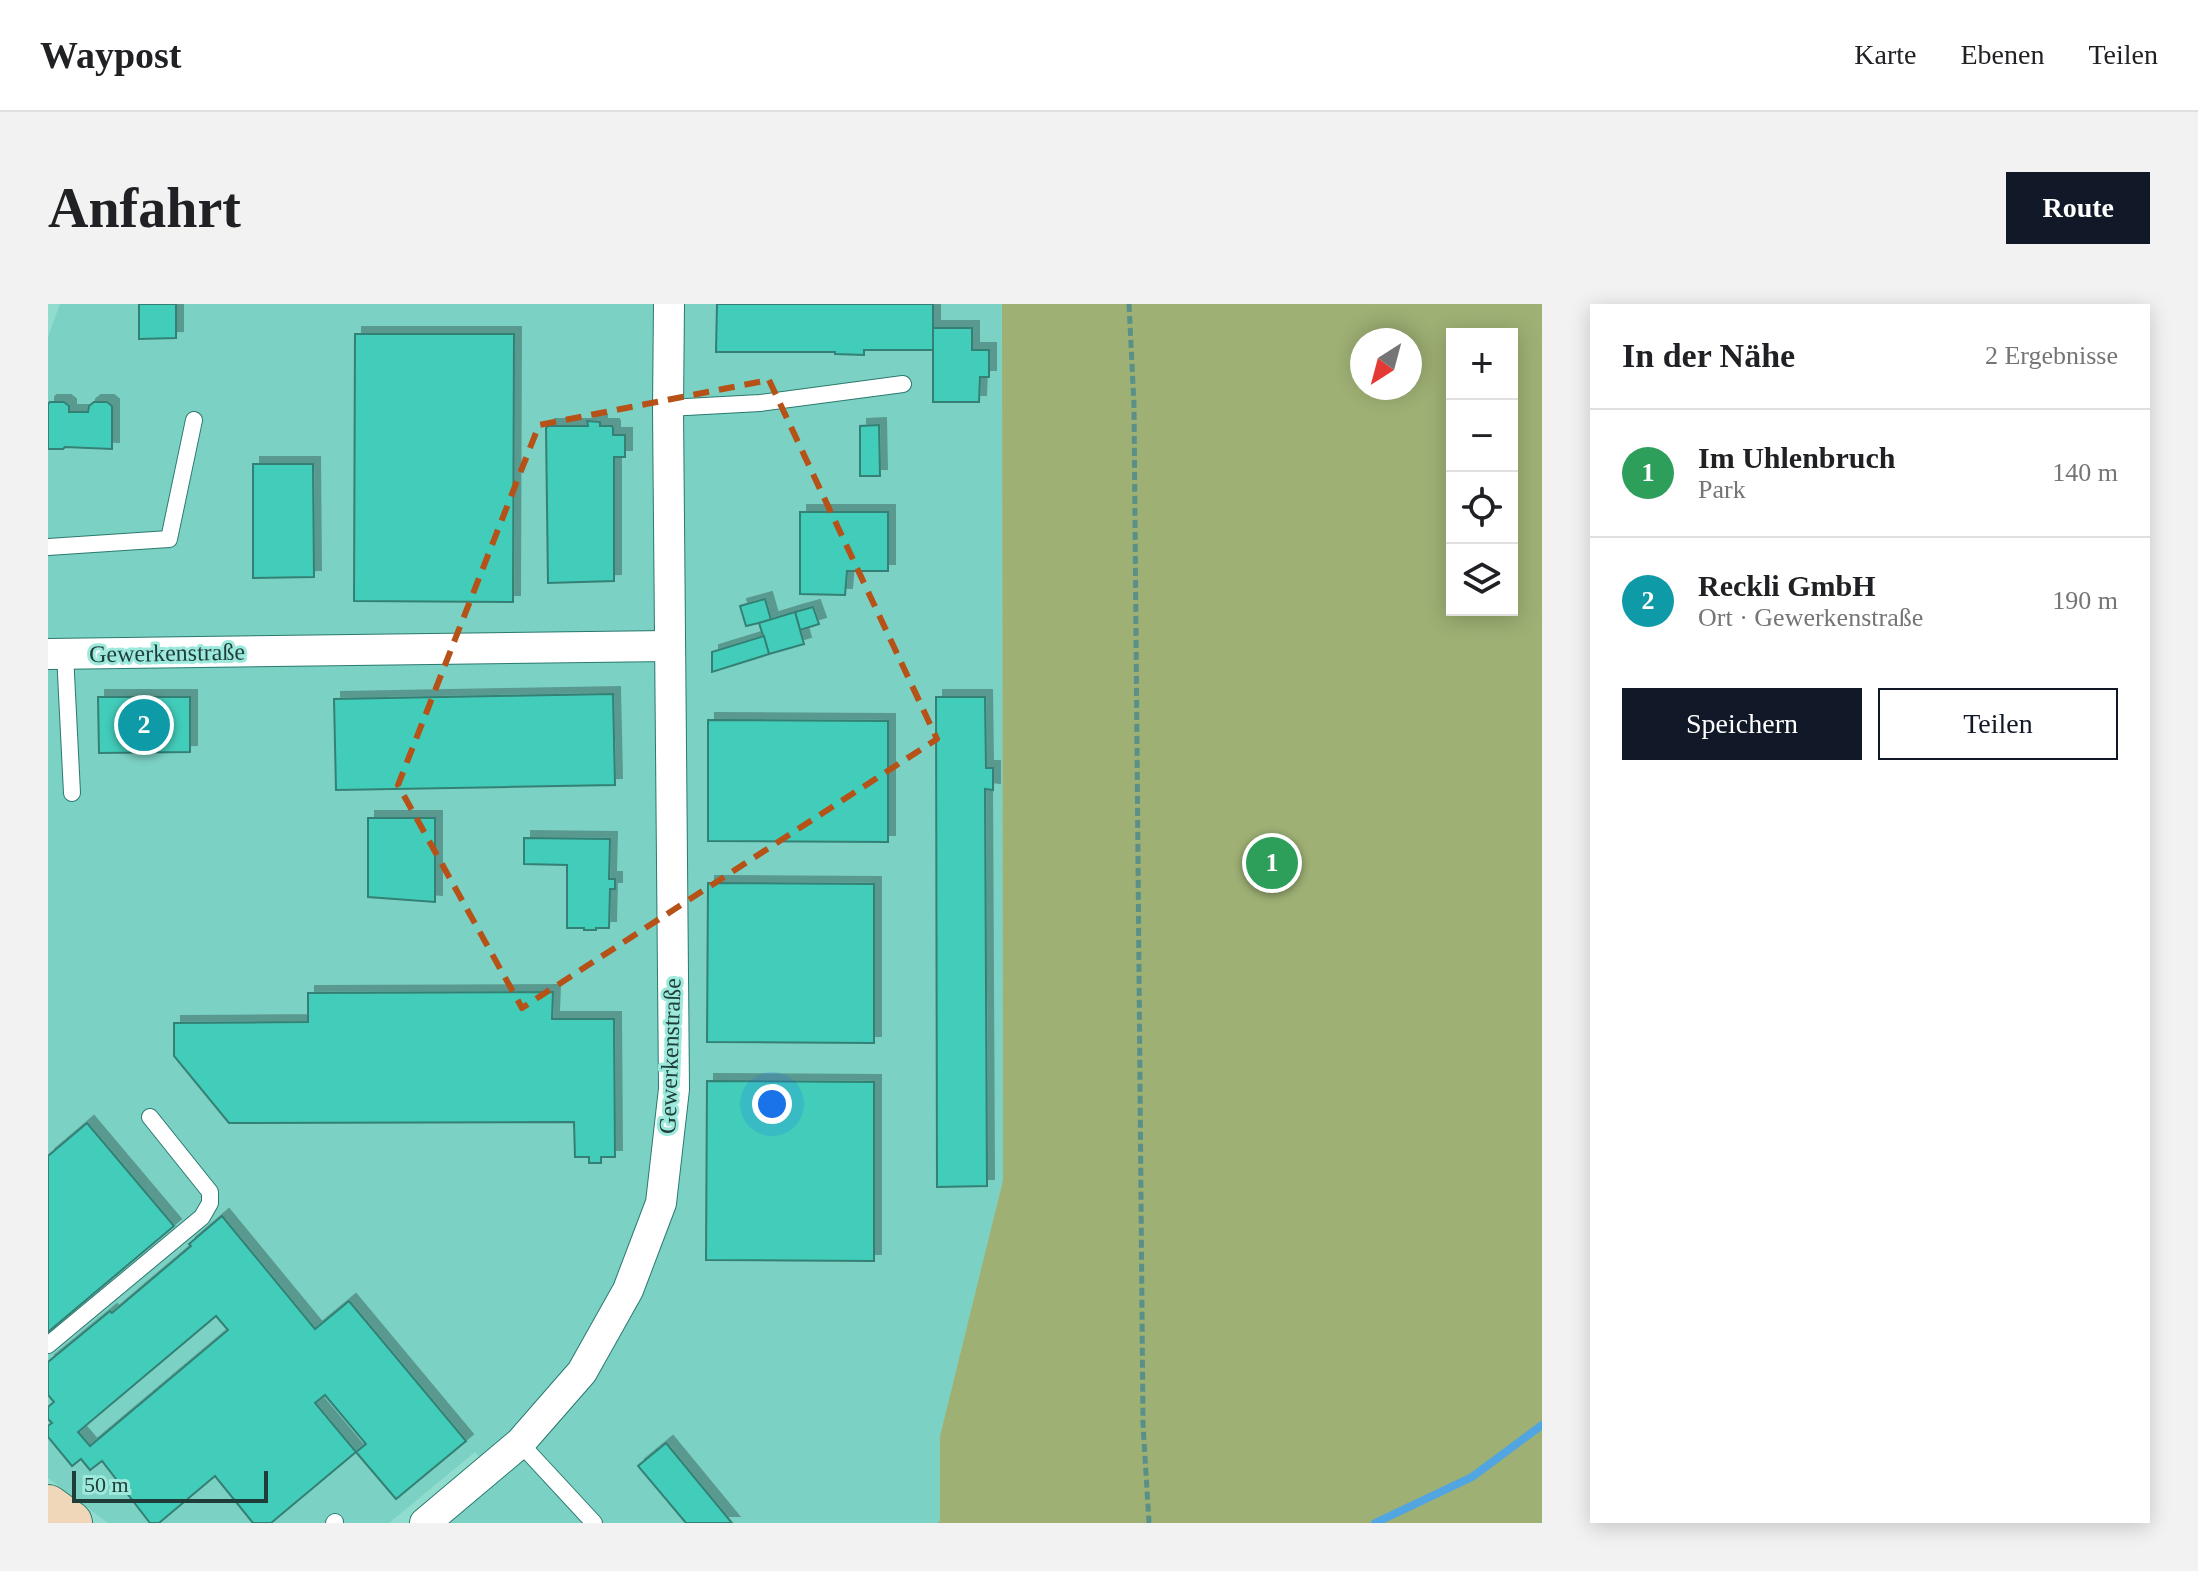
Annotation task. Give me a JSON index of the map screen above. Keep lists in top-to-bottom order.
{
  "streets": {
    "street": ["Gewerkenstraße"]
  },
  "scale_bar": "50 m",
  "north": "bottom left",
  "page": {
    "header": "Waypost",
    "nav": ["Karte", "Ebenen", "Teilen"],
    "buttons": [
      "Route",
      ["Speichern", "Teilen"]
    ],
    "title": "Anfahrt",
    "heading": ["In der Nähe", "2 Ergebnisse"],
    "map_buttons": ["+", "−"],
    "list": [
      {
        "mark": "1",
        "name": "Im Uhlenbruch",
        "note": "Park",
        "value": "140 m"
      },
      {
        "mark": "2",
        "name": "Reckli GmbH",
        "note": "Ort · Gewerkenstraße",
        "value": "190 m"
      }
    ],
    "pins": ["2", "1"],
    "scale": "50 m"
  }
}
